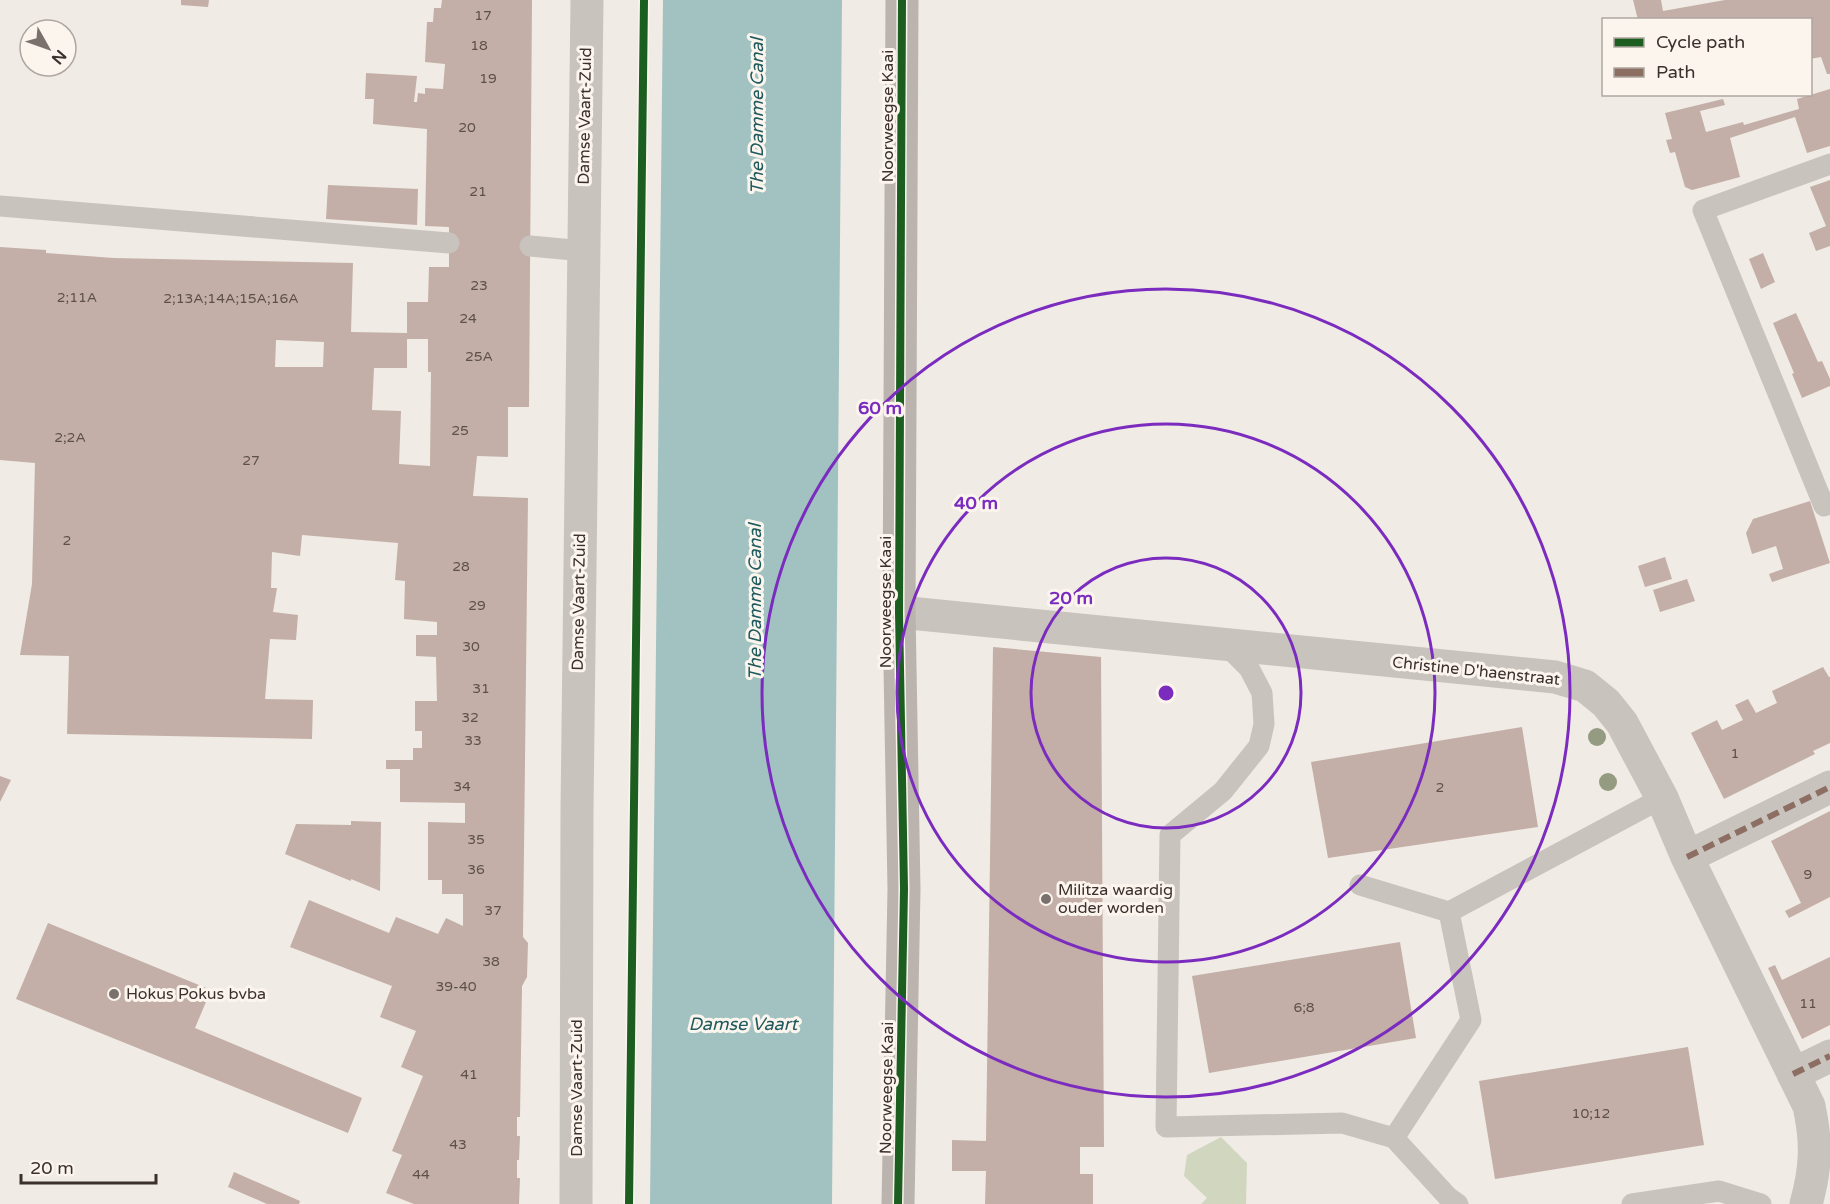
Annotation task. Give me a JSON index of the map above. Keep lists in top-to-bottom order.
{
  "streets": {
    "main road": ["Noorweegse Kaai"],
    "street": ["Damse Vaart-Zuid", "Christine D'haenstraat"]
  },
  "crossings": [
    ["Noorweegse Kaai", "Christine D'haenstraat"]
  ],
  "water": ["The Damme Canal", "Damse Vaart"],
  "places": ["Militza waardig ouder worden", "Hokus Pokus bvba"],
  "house_numbers": [
    "17",
    "18",
    "19",
    "20",
    "21",
    "23",
    "2;11A",
    "2;13A;14A;15A;16A",
    "24",
    "25A",
    "25",
    "2;2A",
    "27",
    "2",
    "28",
    "29",
    "30",
    "31",
    "32",
    "33",
    "1",
    "34",
    "2",
    "35",
    "36",
    "9",
    "37",
    "38",
    "39-40",
    "11",
    "6;8",
    "41",
    "10;12",
    "43",
    "44"
  ],
  "legend": ["Cycle path", "Path"],
  "scale_bar": "20 m",
  "north": "bottom right",
  "rings": ["60 m", "40 m", "20 m"]
}
